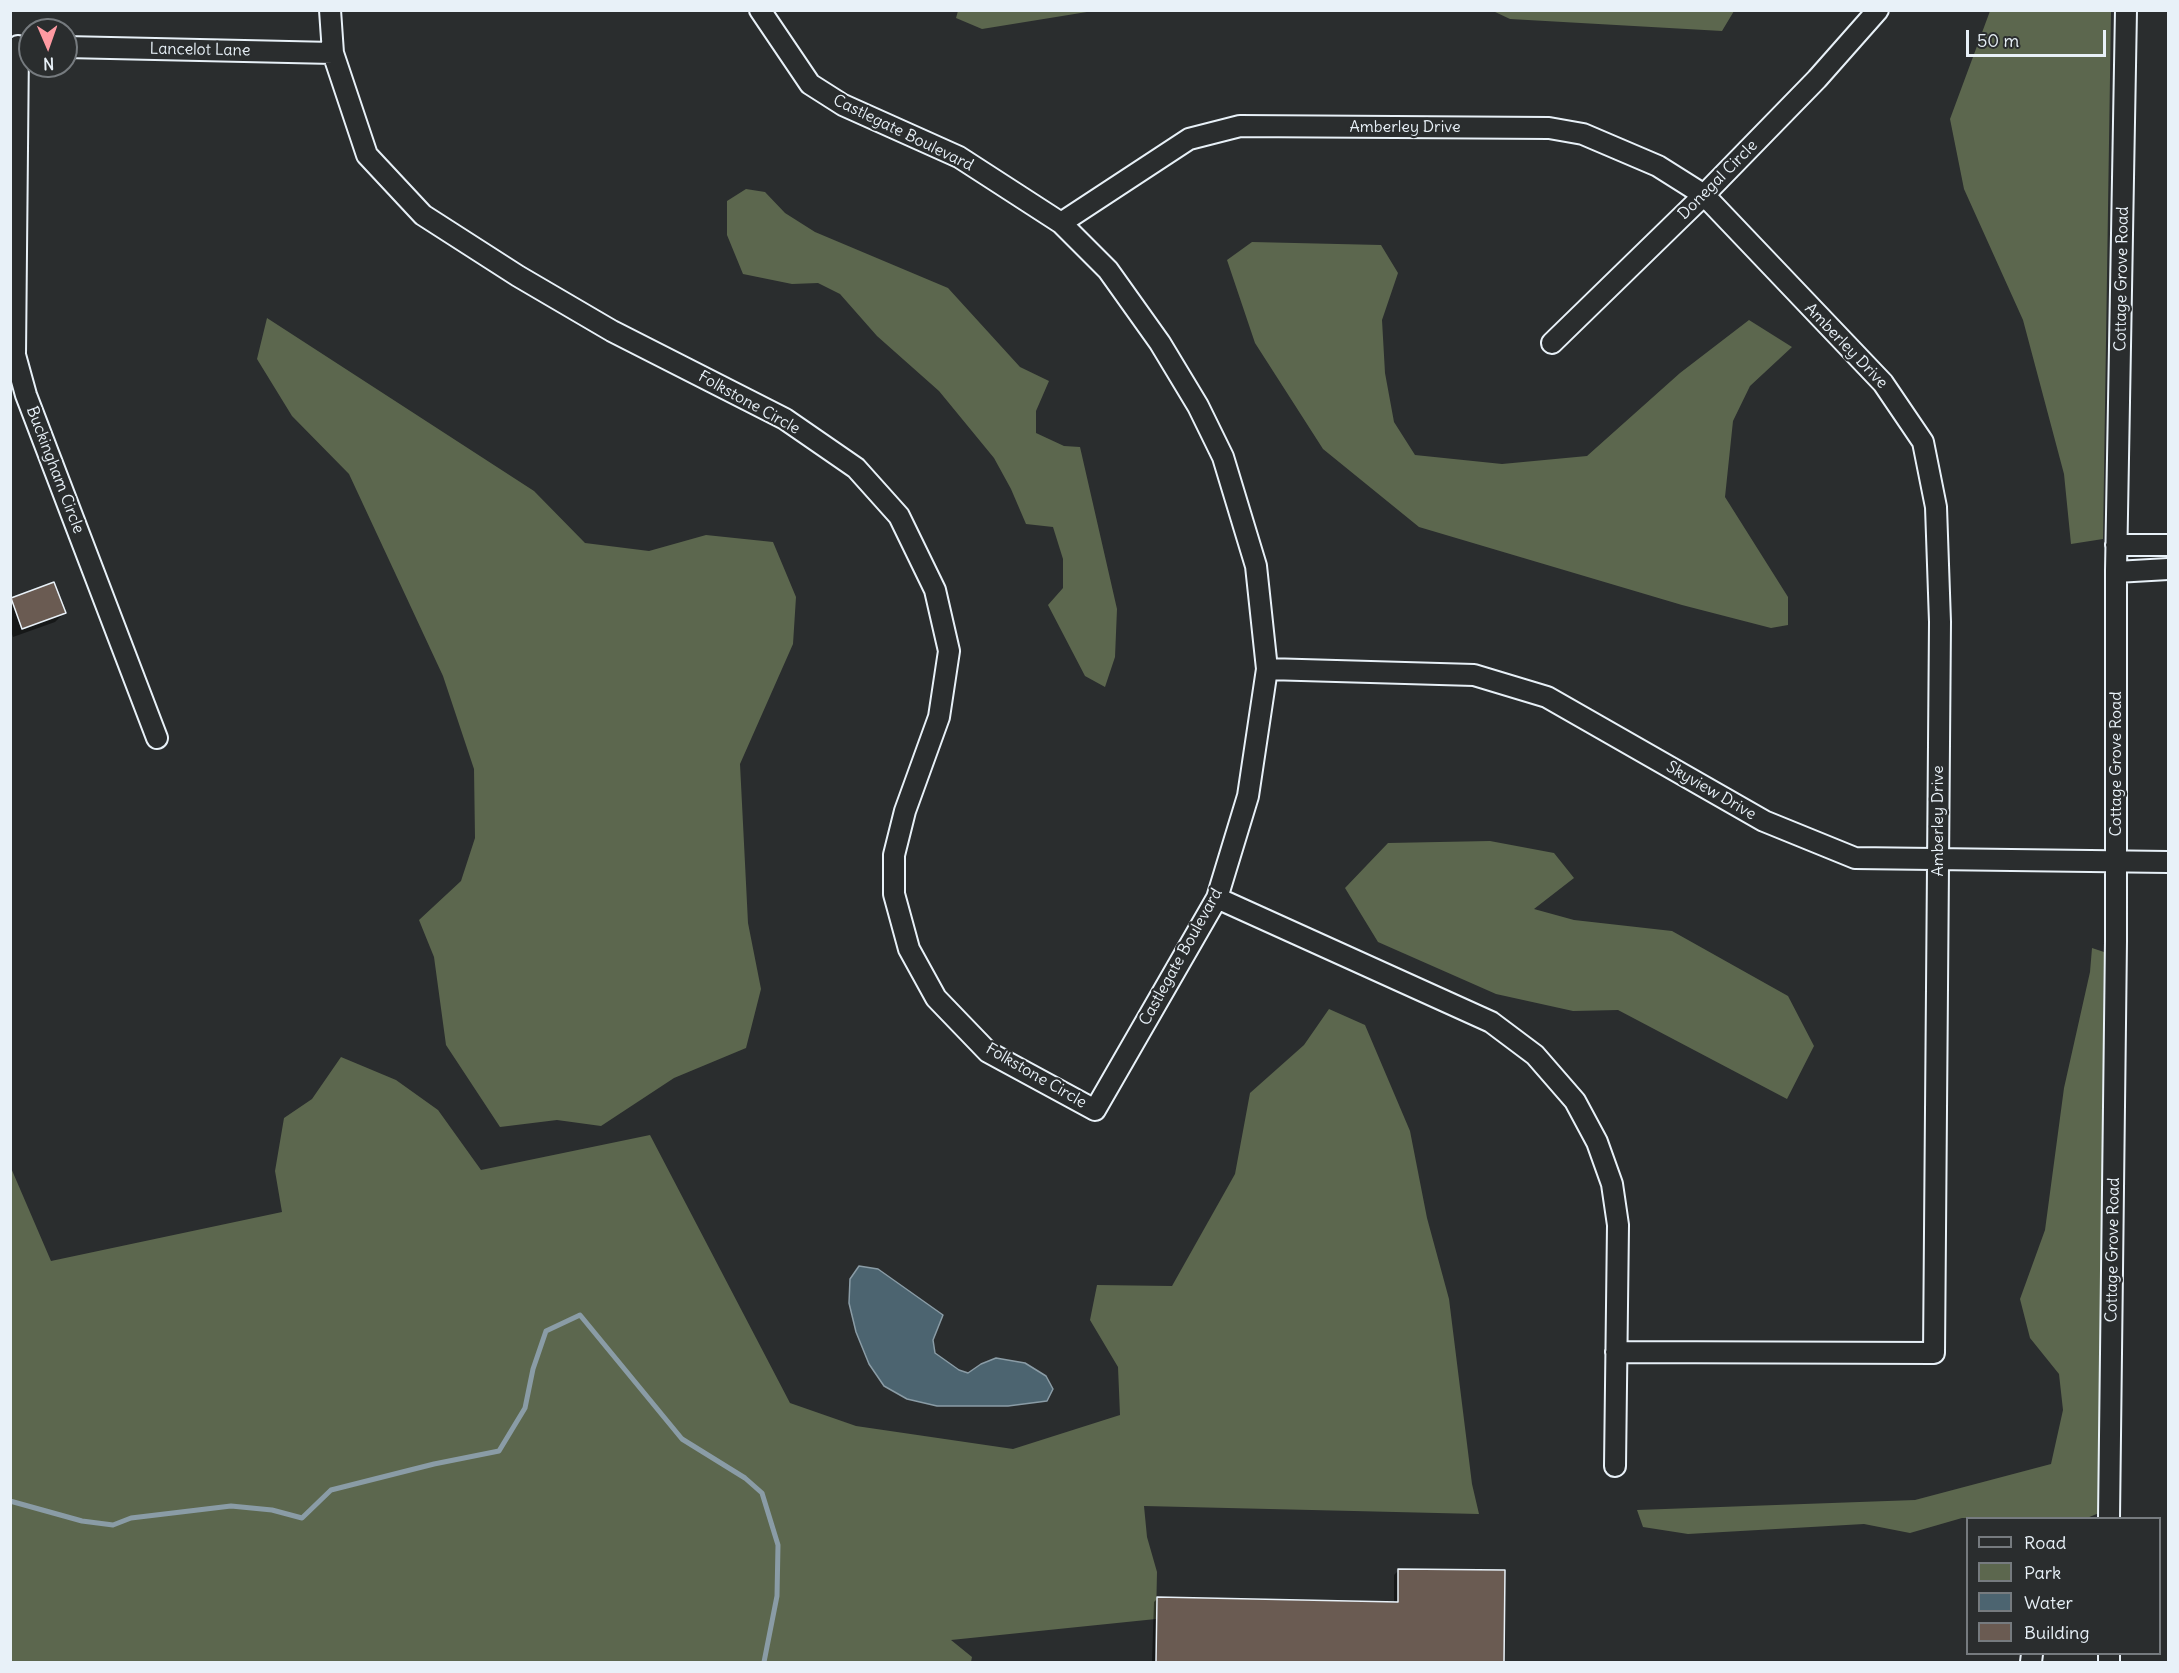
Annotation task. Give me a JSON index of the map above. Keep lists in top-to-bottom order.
{
  "streets": {
    "street": [
      "Lancelot Lane",
      "Amberley Drive",
      "Castlegate Boulevard",
      "Donegal Circle",
      "Cottage Grove Road",
      "Folkstone Circle",
      "Buckingham Circle",
      "Skyview Drive"
    ]
  },
  "crossings": [
    ["Lancelot Lane", "Folkstone Circle"],
    ["Amberley Drive", "Castlegate Boulevard"],
    ["Amberley Drive", "Donegal Circle"],
    ["Amberley Drive", "Skyview Drive"],
    ["Castlegate Boulevard", "Folkstone Circle"],
    ["Castlegate Boulevard", "Skyview Drive"],
    ["Cottage Grove Road", "Skyview Drive"]
  ],
  "legend": [
    "Road",
    "Park",
    "Water",
    "Building"
  ],
  "scale_bar": "50 m",
  "north": "bottom"
}
